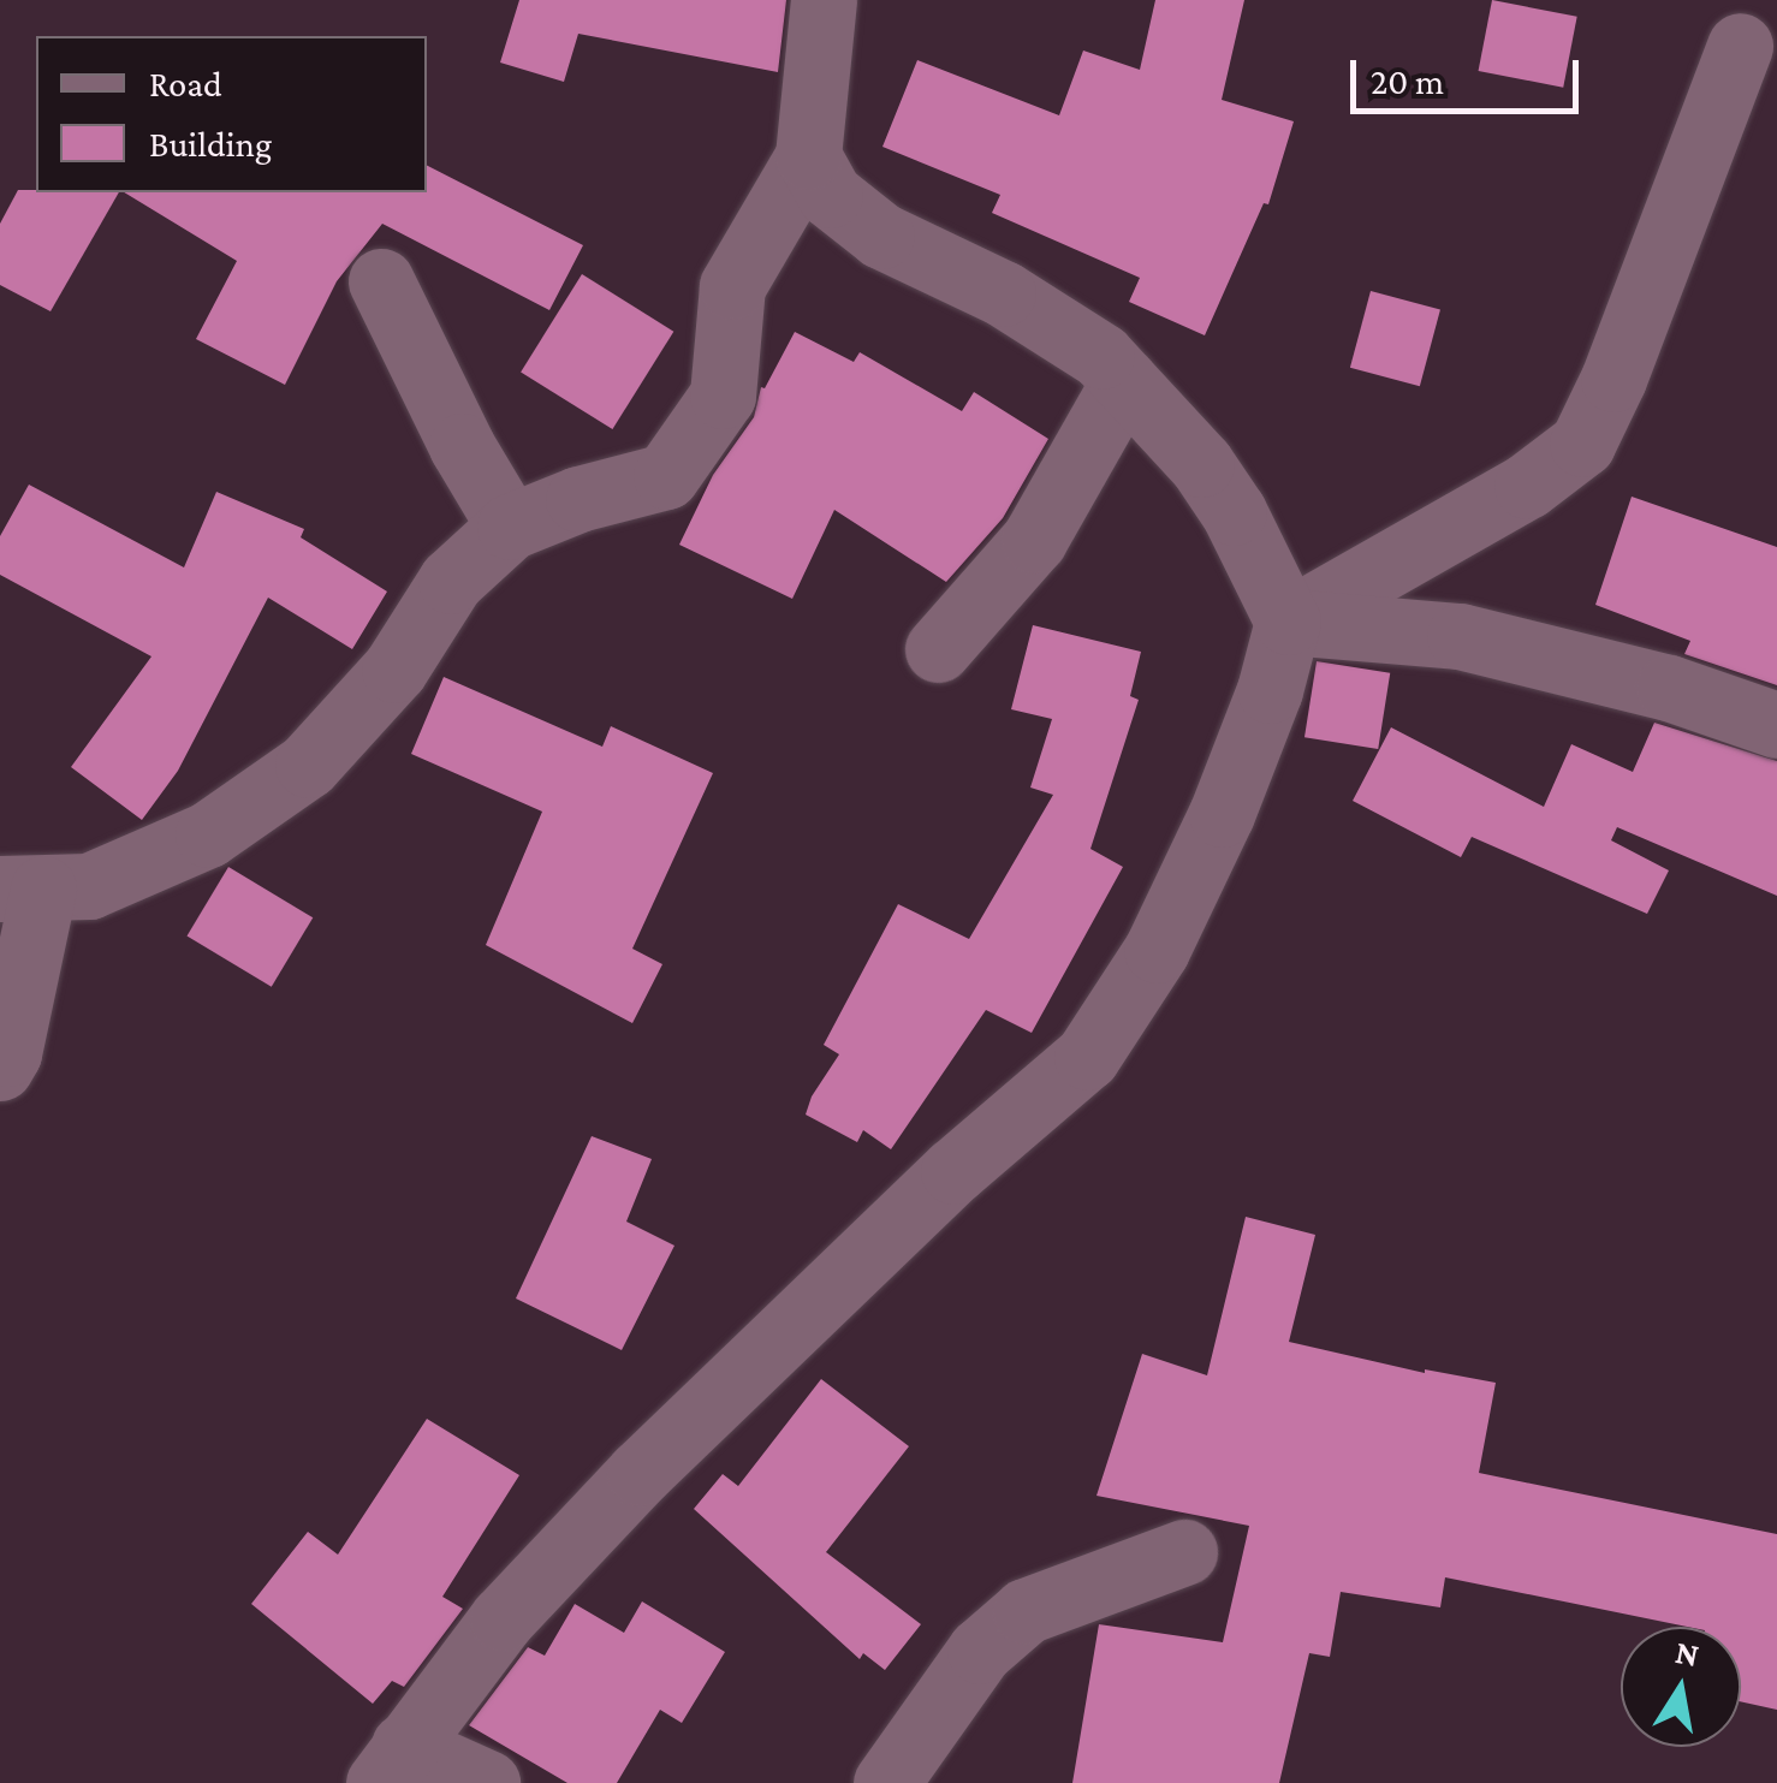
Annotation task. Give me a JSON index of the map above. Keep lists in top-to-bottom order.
{
  "legend": ["Road", "Building"],
  "scale_bar": "20 m",
  "north": "top"
}
